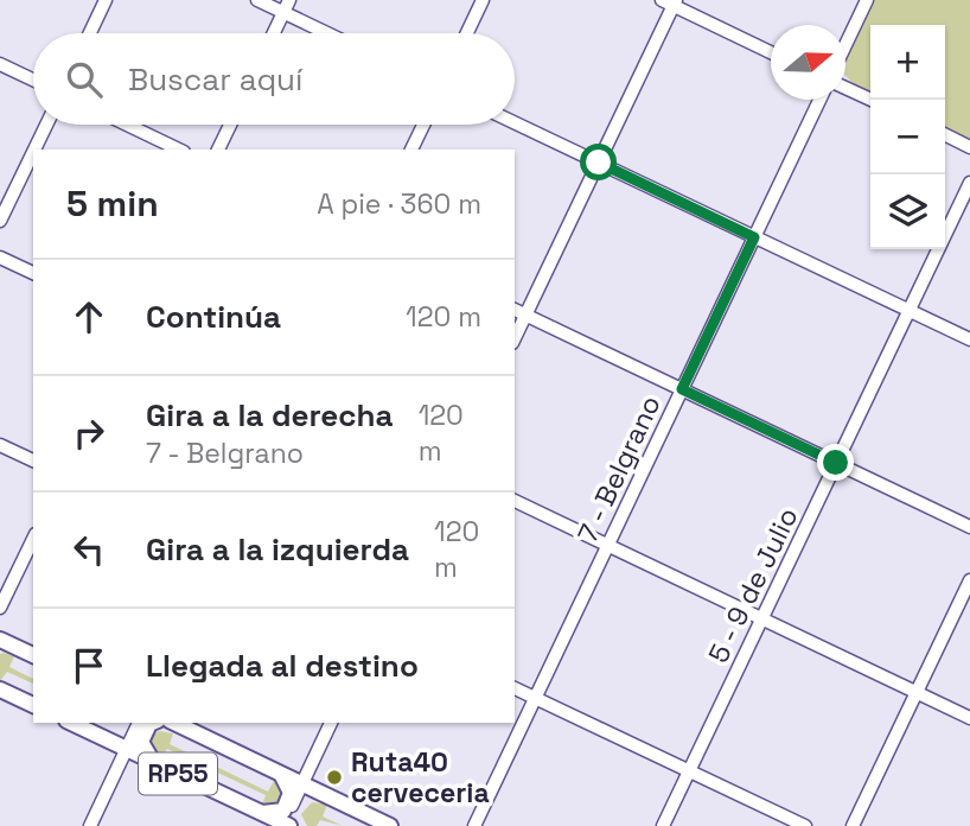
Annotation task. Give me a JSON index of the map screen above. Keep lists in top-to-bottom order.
{
  "streets": {
    "main road": ["RP55"],
    "street": ["7 - Belgrano", "5 - 9 de Julio"]
  },
  "places": ["Ruta40 cerveceria"],
  "north": "right",
  "page": {
    "map_buttons": ["+", "−"],
    "search": "Buscar aquí",
    "heading": ["5 min", "A pie · 360 m"],
    "list": [
      ["Continúa", "120 m"],
      ["Gira a la derecha", "7 - Belgrano", "120 m"],
      ["Gira a la izquierda", "120 m"],
      "Llegada al destino"
    ]
  }
}
